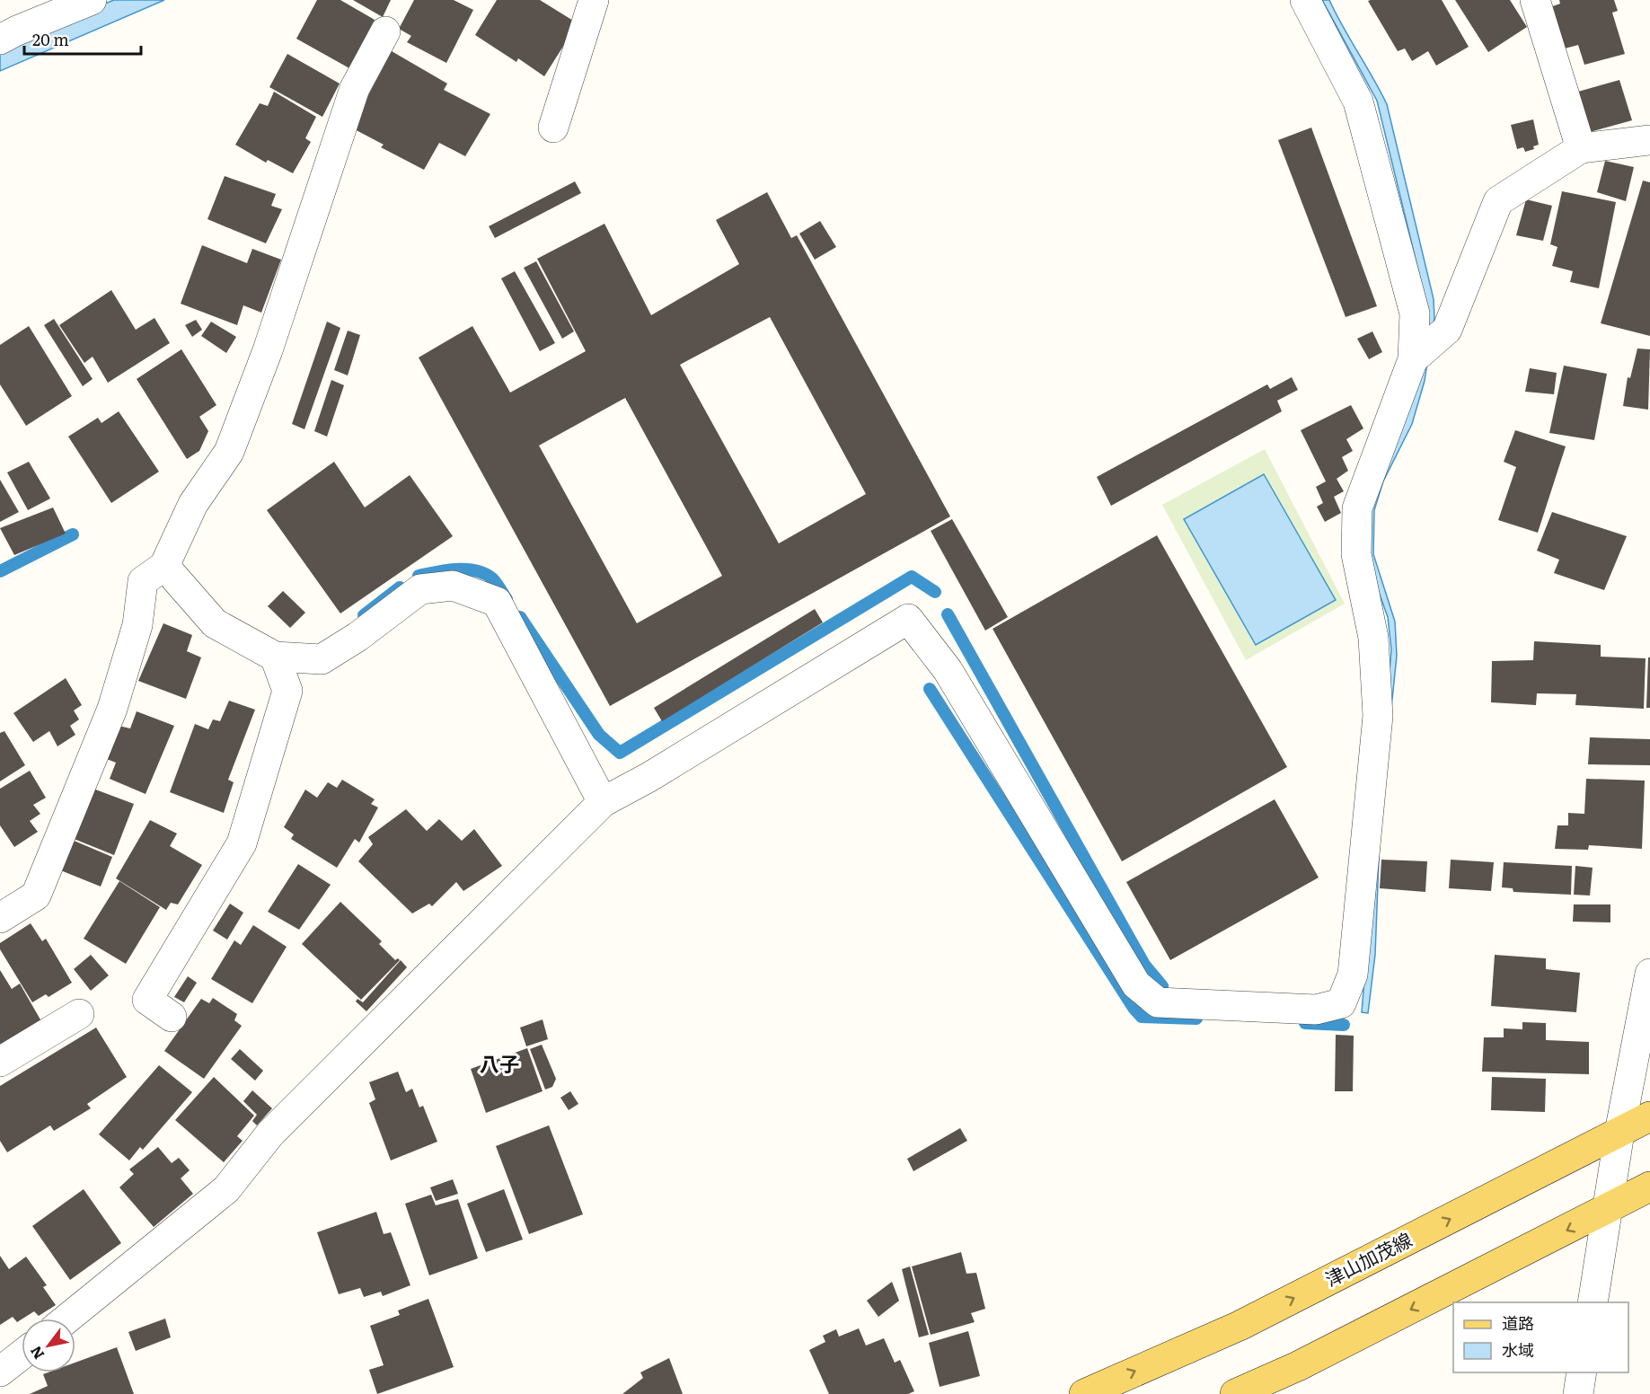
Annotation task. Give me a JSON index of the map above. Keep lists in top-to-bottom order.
{
  "streets": {
    "main road": ["津山加茂線"]
  },
  "districts": ["八子"],
  "legend": ["道路", "水域"],
  "scale_bar": "20 m",
  "north": "bottom left"
}
